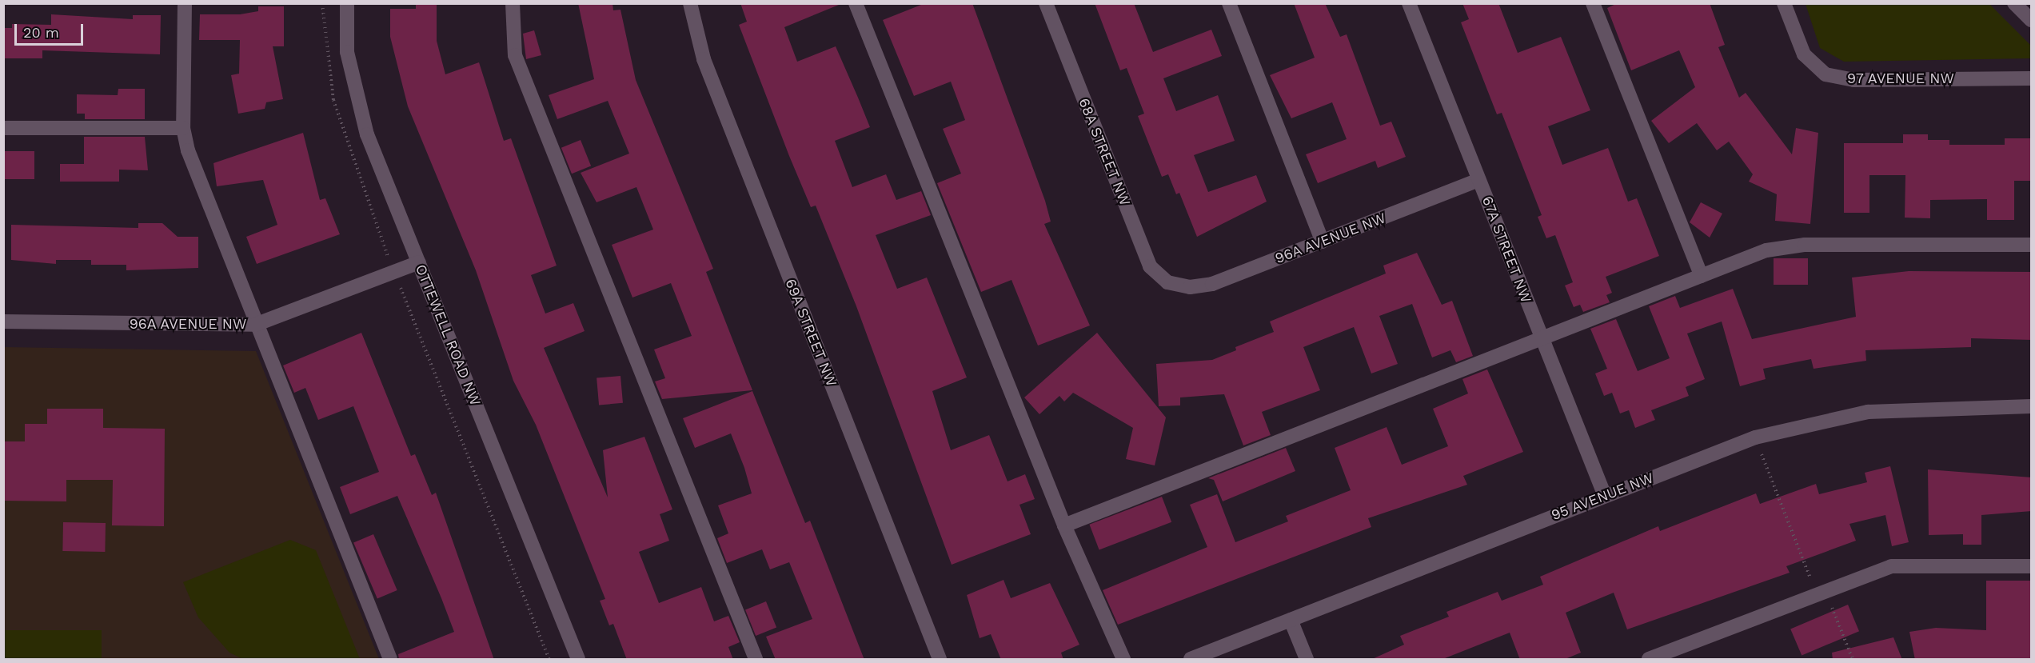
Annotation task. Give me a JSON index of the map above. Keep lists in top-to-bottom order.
{
  "streets": {
    "street": [
      "97 AVENUE NW",
      "68A STREET NW",
      "96A AVENUE NW",
      "67A STREET NW",
      "69A STREET NW",
      "OTTEWELL ROAD NW",
      "95 AVENUE NW"
    ]
  },
  "crossings": [
    ["68A STREET NW", "96A AVENUE NW"],
    ["96A AVENUE NW", "67A STREET NW"],
    ["96A AVENUE NW", "OTTEWELL ROAD NW"],
    ["67A STREET NW", "95 AVENUE NW"]
  ],
  "scale_bar": "20 m"
}
